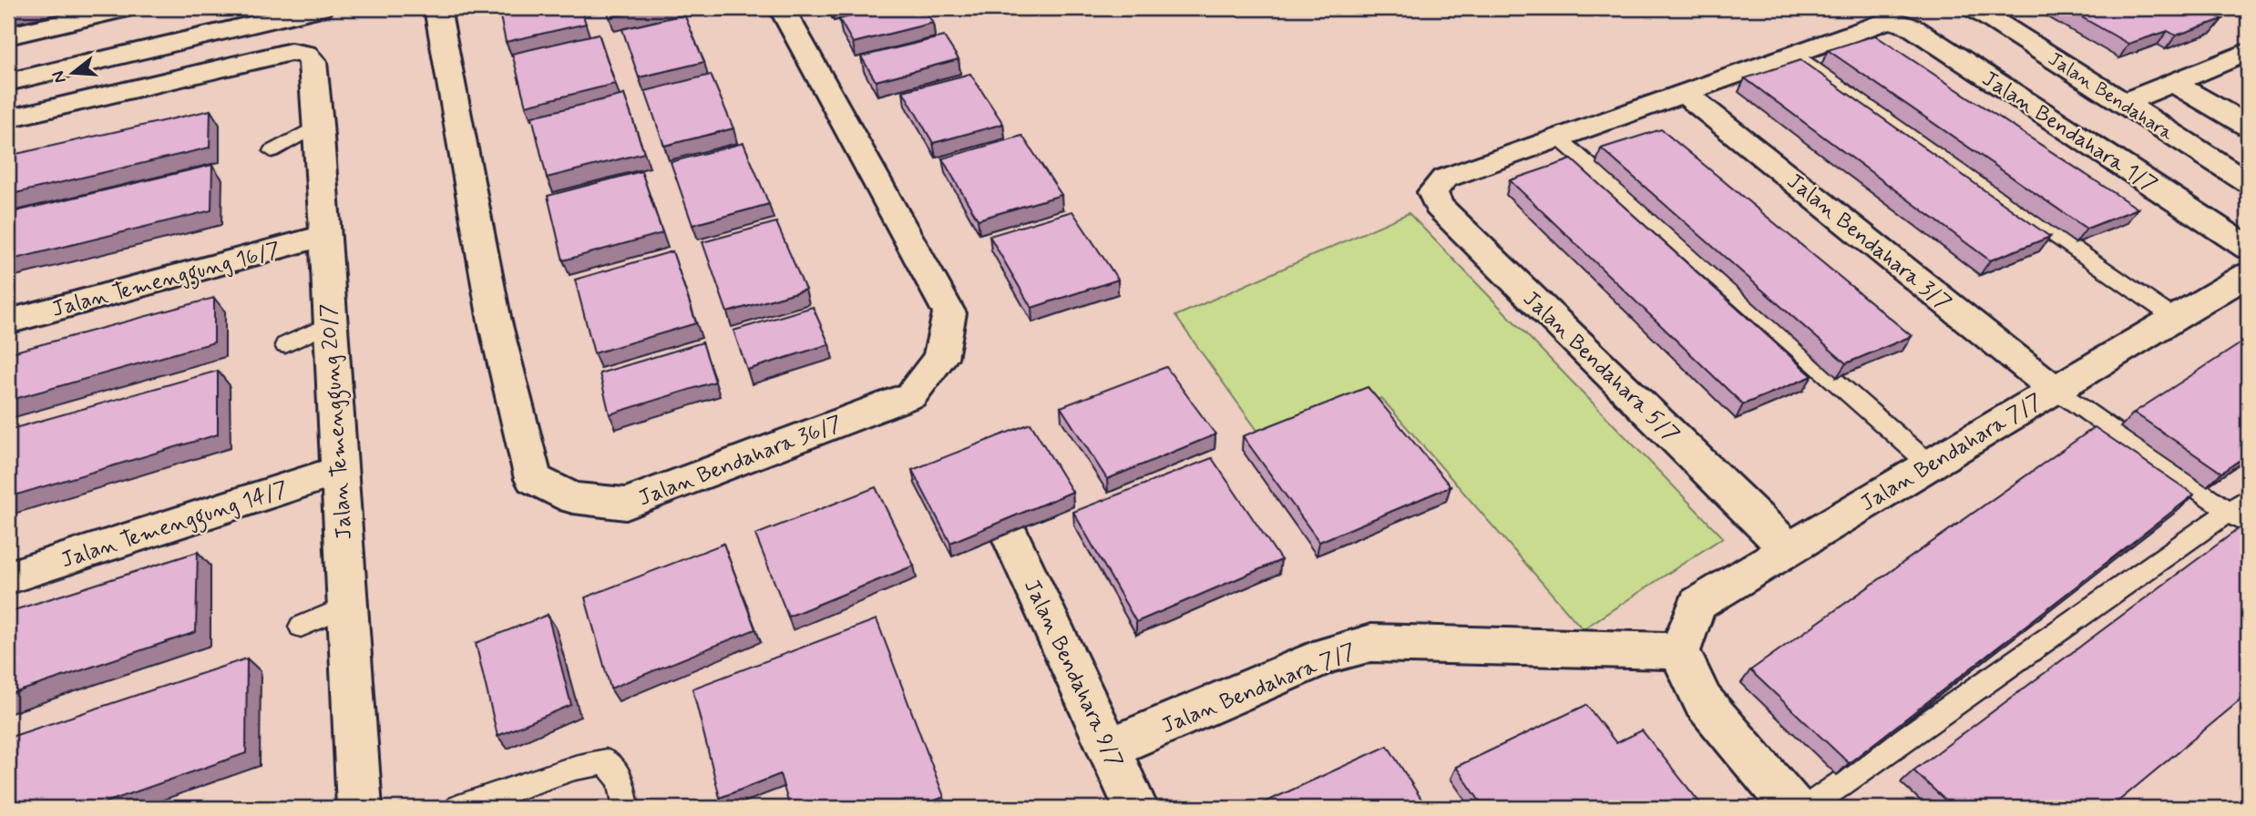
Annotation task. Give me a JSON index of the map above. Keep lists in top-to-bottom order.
{
  "streets": {
    "street": [
      "Jalan Bendahara",
      "Jalan Bendahara 1/7",
      "Jalan Bendahara 3/7",
      "Jalan Temenggung 16/7",
      "Jalan Bendahara 5/7",
      "Jalan Temenggung 20/7",
      "Jalan Bendahara 7/7",
      "Jalan Bendahara 36/7",
      "Jalan Temenggung 14/7",
      "Jalan Bendahara 9/7"
    ]
  },
  "crossings": [
    ["Jalan Bendahara 3/7", "Jalan Bendahara 7/7"],
    ["Jalan Temenggung 16/7", "Jalan Temenggung 20/7"],
    ["Jalan Bendahara 5/7", "Jalan Bendahara 7/7"],
    ["Jalan Temenggung 20/7", "Jalan Temenggung 14/7"],
    ["Jalan Bendahara 7/7", "Jalan Bendahara 9/7"]
  ],
  "north": "left"
}
